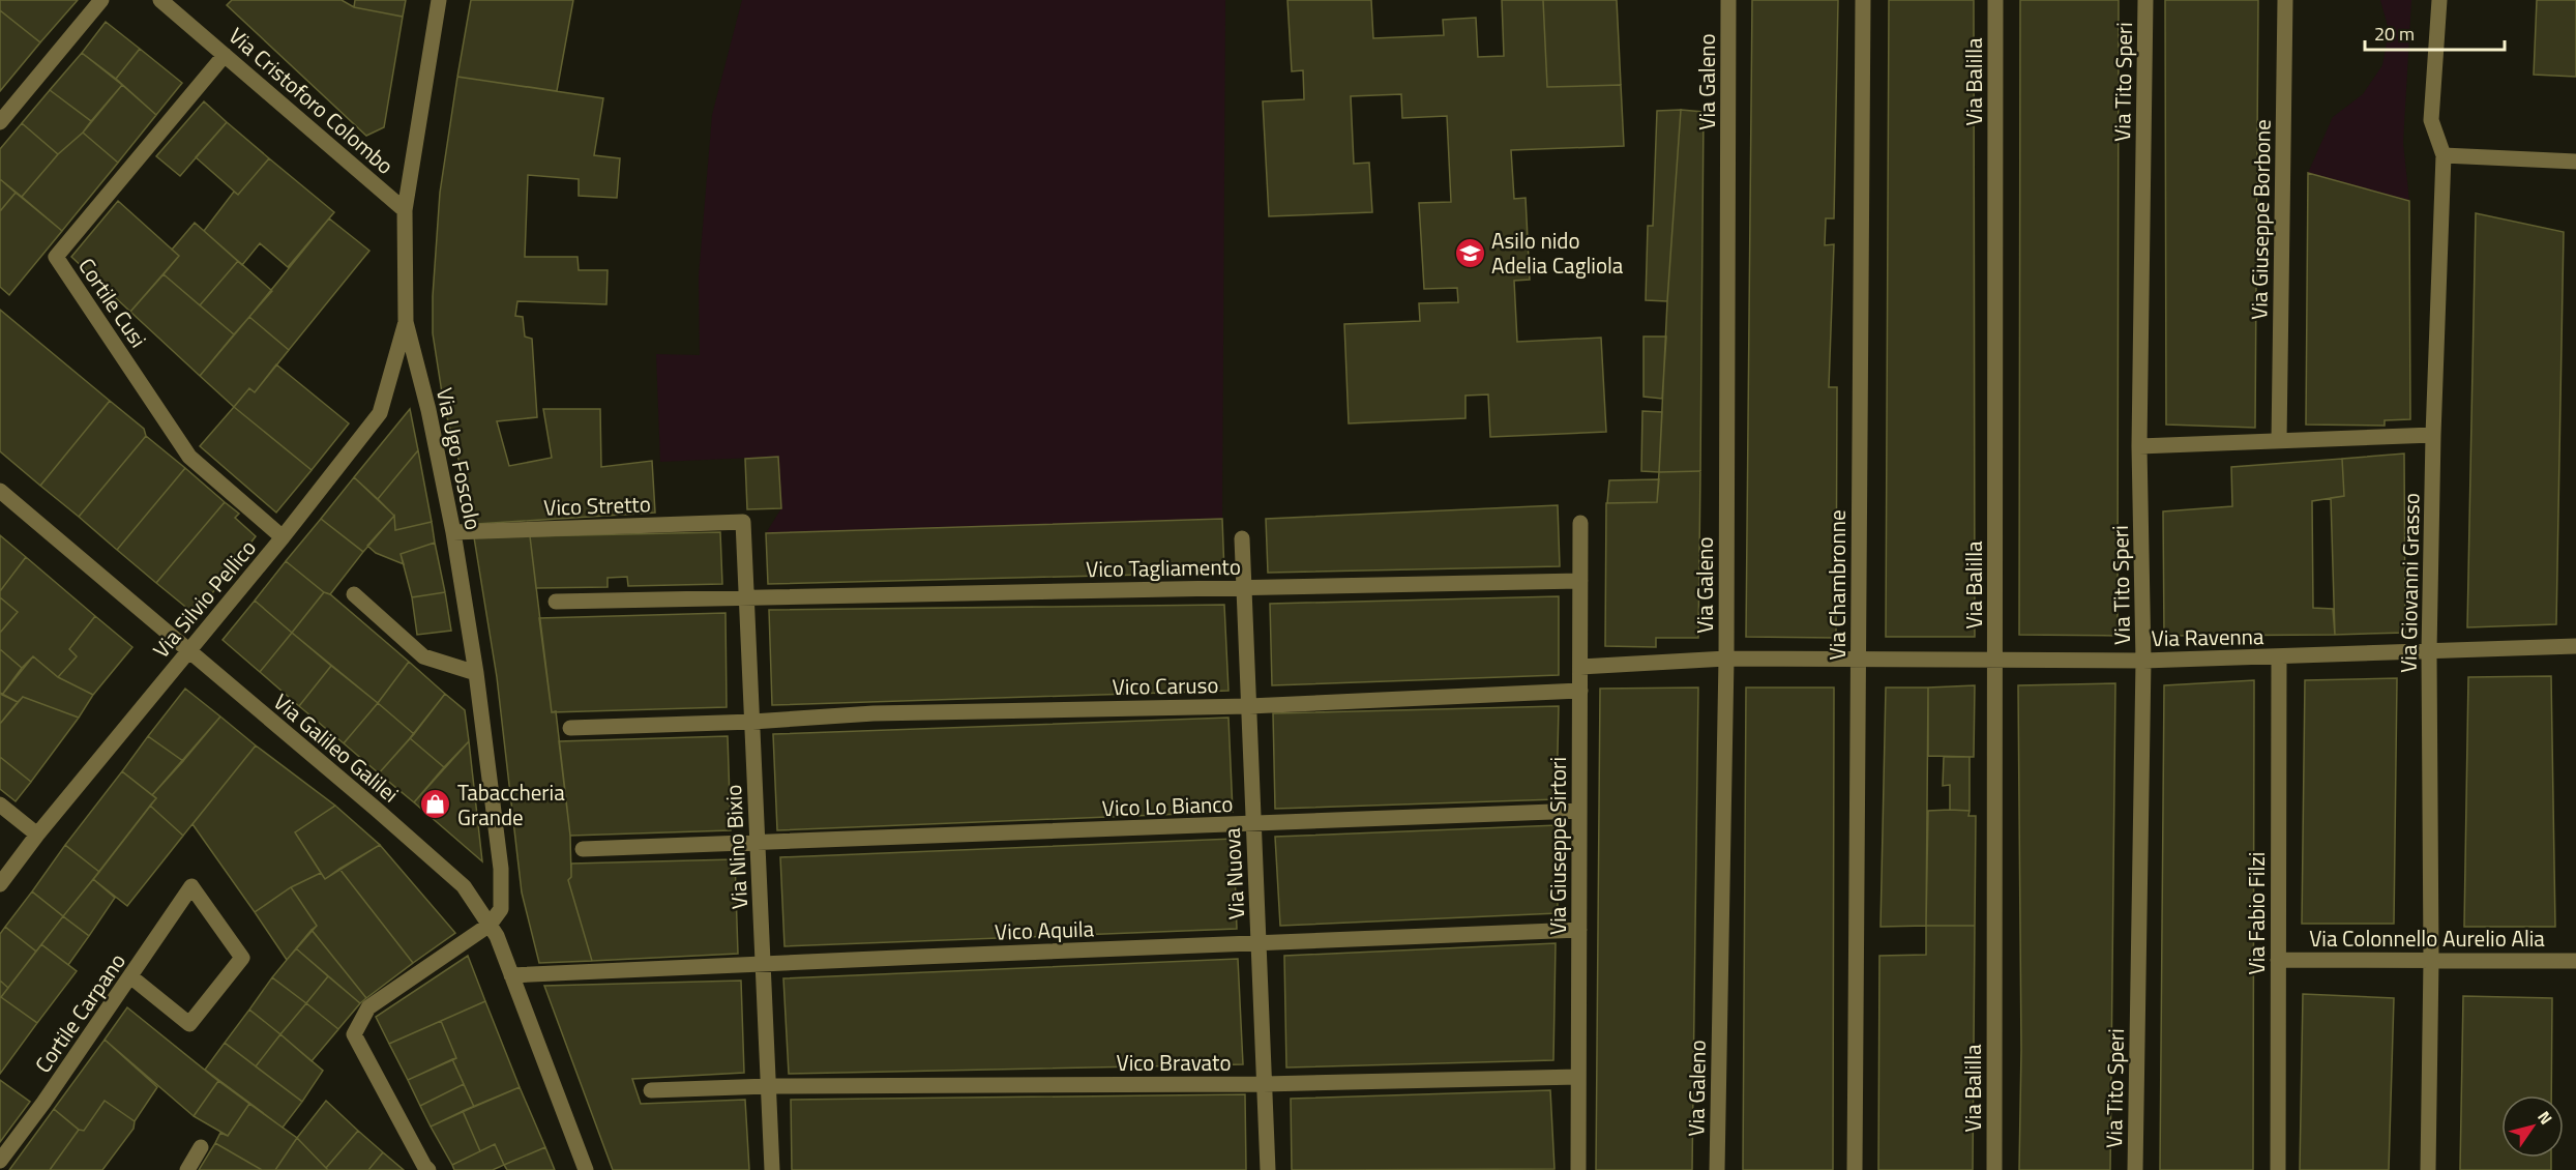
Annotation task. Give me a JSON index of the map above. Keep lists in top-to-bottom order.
{
  "streets": {
    "street": [
      "Via Galeno",
      "Via Balilla",
      "Via Tito Speri",
      "Via Cristoforo Colombo",
      "Via Giuseppe Borbone",
      "Cortile Cusi",
      "Via Ugo Foscolo",
      "Vico Stretto",
      "Vico Tagliamento",
      "Via Giovanni Grasso",
      "Via Chambronne",
      "Via Silvio Pellico",
      "Via Ravenna",
      "Vico Caruso",
      "Via Galileo Galilei",
      "Vico Lo Bianco",
      "Via Giuseppe Sirtori",
      "Via Nino Bixio",
      "Via Nuova",
      "Via Fabio Filzi",
      "Vico Aquila",
      "Via Colonnello Aurelio Alia",
      "Cortile Carpano",
      "Vico Bravato"
    ]
  },
  "crossings": [
    ["Via Galeno", "Via Ravenna"],
    ["Via Balilla", "Via Ravenna"],
    ["Via Tito Speri", "Via Ravenna"],
    ["Via Cristoforo Colombo", "Cortile Cusi"],
    ["Via Cristoforo Colombo", "Via Ugo Foscolo"],
    ["Cortile Cusi", "Via Silvio Pellico"],
    ["Via Ugo Foscolo", "Vico Stretto"],
    ["Via Ugo Foscolo", "Via Silvio Pellico"],
    ["Via Ugo Foscolo", "Via Galileo Galilei"],
    ["Vico Stretto", "Via Nino Bixio"],
    ["Vico Tagliamento", "Via Giuseppe Sirtori"],
    ["Vico Tagliamento", "Via Nino Bixio"],
    ["Vico Tagliamento", "Via Nuova"],
    ["Via Giovanni Grasso", "Via Ravenna"],
    ["Via Giovanni Grasso", "Via Colonnello Aurelio Alia"],
    ["Via Chambronne", "Via Ravenna"],
    ["Via Silvio Pellico", "Via Galileo Galilei"],
    ["Via Ravenna", "Via Giuseppe Sirtori"],
    ["Via Ravenna", "Via Fabio Filzi"],
    ["Vico Caruso", "Via Giuseppe Sirtori"],
    ["Vico Caruso", "Via Nino Bixio"],
    ["Vico Caruso", "Via Nuova"],
    ["Via Galileo Galilei", "Vico Aquila"],
    ["Vico Lo Bianco", "Via Giuseppe Sirtori"],
    ["Vico Lo Bianco", "Via Nino Bixio"],
    ["Vico Lo Bianco", "Via Nuova"],
    ["Via Giuseppe Sirtori", "Vico Aquila"],
    ["Via Giuseppe Sirtori", "Vico Bravato"],
    ["Via Nino Bixio", "Vico Aquila"],
    ["Via Nino Bixio", "Vico Bravato"],
    ["Via Nuova", "Vico Aquila"],
    ["Via Nuova", "Vico Bravato"],
    ["Via Fabio Filzi", "Via Colonnello Aurelio Alia"]
  ],
  "places": {
    "school or university": ["Asilo nido Adelia Cagliola"],
    "shop": ["Tabaccheria Grande"]
  },
  "scale_bar": "20 m",
  "north": "top right"
}
